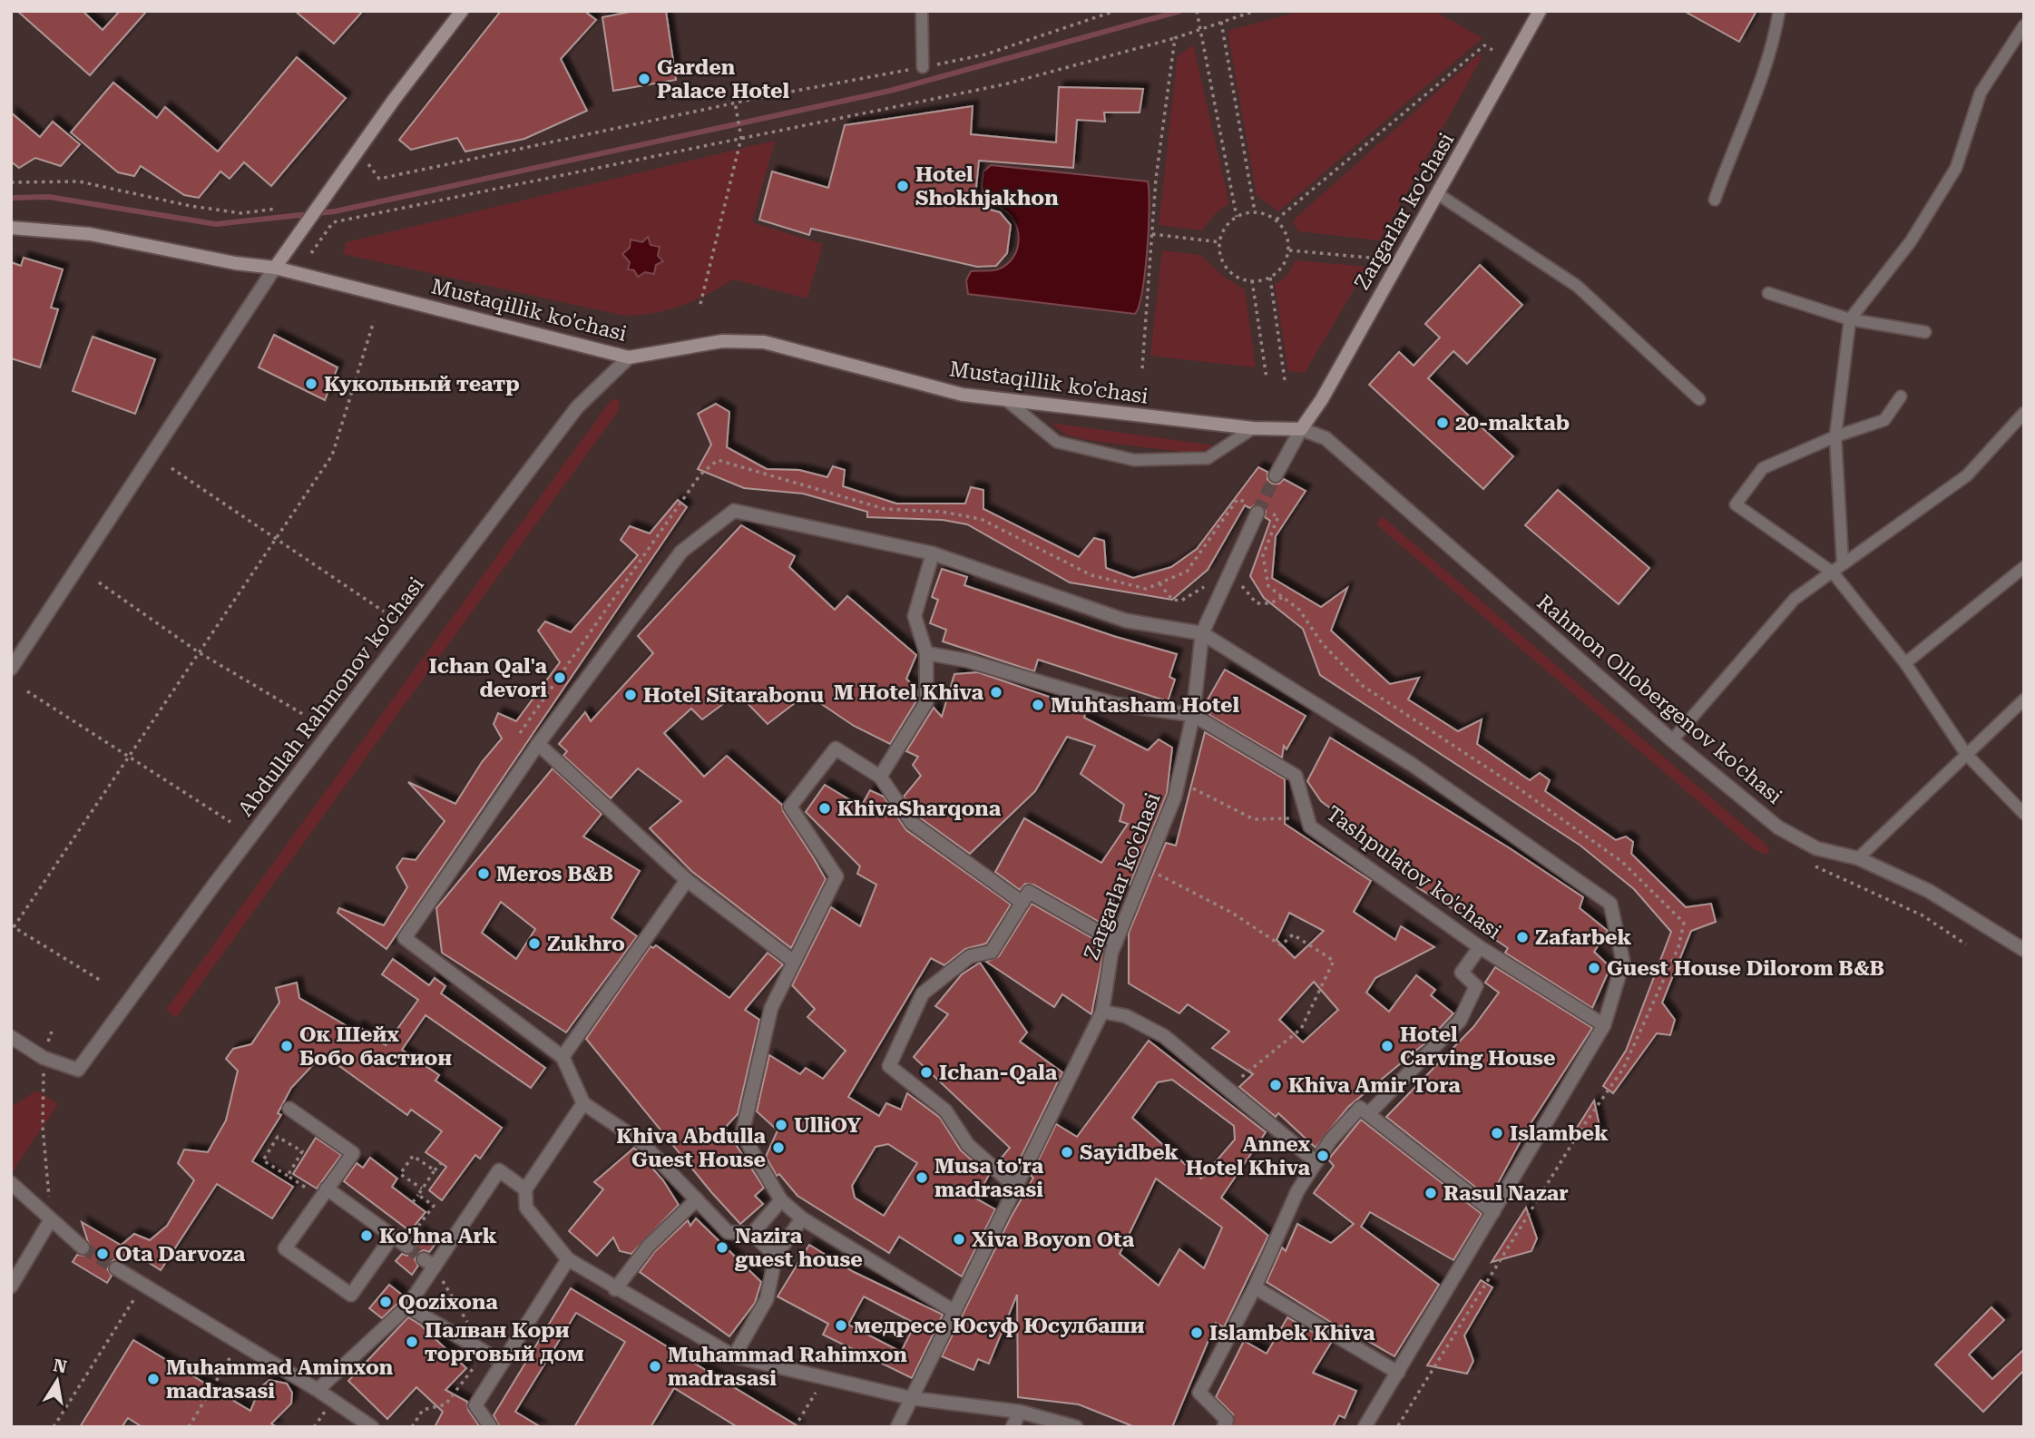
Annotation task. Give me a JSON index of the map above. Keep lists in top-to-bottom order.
{
  "streets": {
    "main road": ["Zargarlar ko'chasi", "Mustaqillik ko'chasi"],
    "street": ["Abdullah Rahmonov ko'chasi", "Rahmon Ollobergenov ko'chasi", "Tashpulatov ko'chasi"]
  },
  "crossings": [
    ["Zargarlar ko'chasi", "Mustaqillik ko'chasi"],
    ["Zargarlar ko'chasi", "Rahmon Ollobergenov ko'chasi"],
    ["Zargarlar ko'chasi", "Tashpulatov ko'chasi"],
    ["Mustaqillik ko'chasi", "Abdullah Rahmonov ko'chasi"],
    ["Mustaqillik ko'chasi", "Rahmon Ollobergenov ko'chasi"]
  ],
  "places": [
    "Garden Palace Hotel",
    "Hotel Shokhjakhon",
    "Кукольный театр",
    "20-maktab",
    "Ichan Qal'a devori",
    "M Hotel Khiva",
    "Hotel Sitarabonu",
    "Muhtasham Hotel",
    "KhivaSharqona",
    "Meros B&B",
    "Zafarbek",
    "Zukhro",
    "Guest House Dilorom B&B",
    "Ок Шейх Бобо бастион",
    "Hotel Carving House",
    "Ichan-Qala",
    "Khiva Amir Tora",
    "UlliOY",
    "Islambek",
    "Khiva Abdulla Guest House",
    "Sayidbek",
    "Annex Hotel Khiva",
    "Musa to'ra madrasasi",
    "Rasul Nazar",
    "Ko'hna Ark",
    "Xiva Boyon Ota",
    "Nazira guest house",
    "Ota Darvoza",
    "Qozixona",
    "медресе Юсуф Юсулбаши",
    "Islambek Khiva",
    "Палван Кори торговый дом",
    "Muhammad Rahimxon madrasasi",
    "Muhammad Aminxon madrasasi"
  ],
  "north": "top"
}
